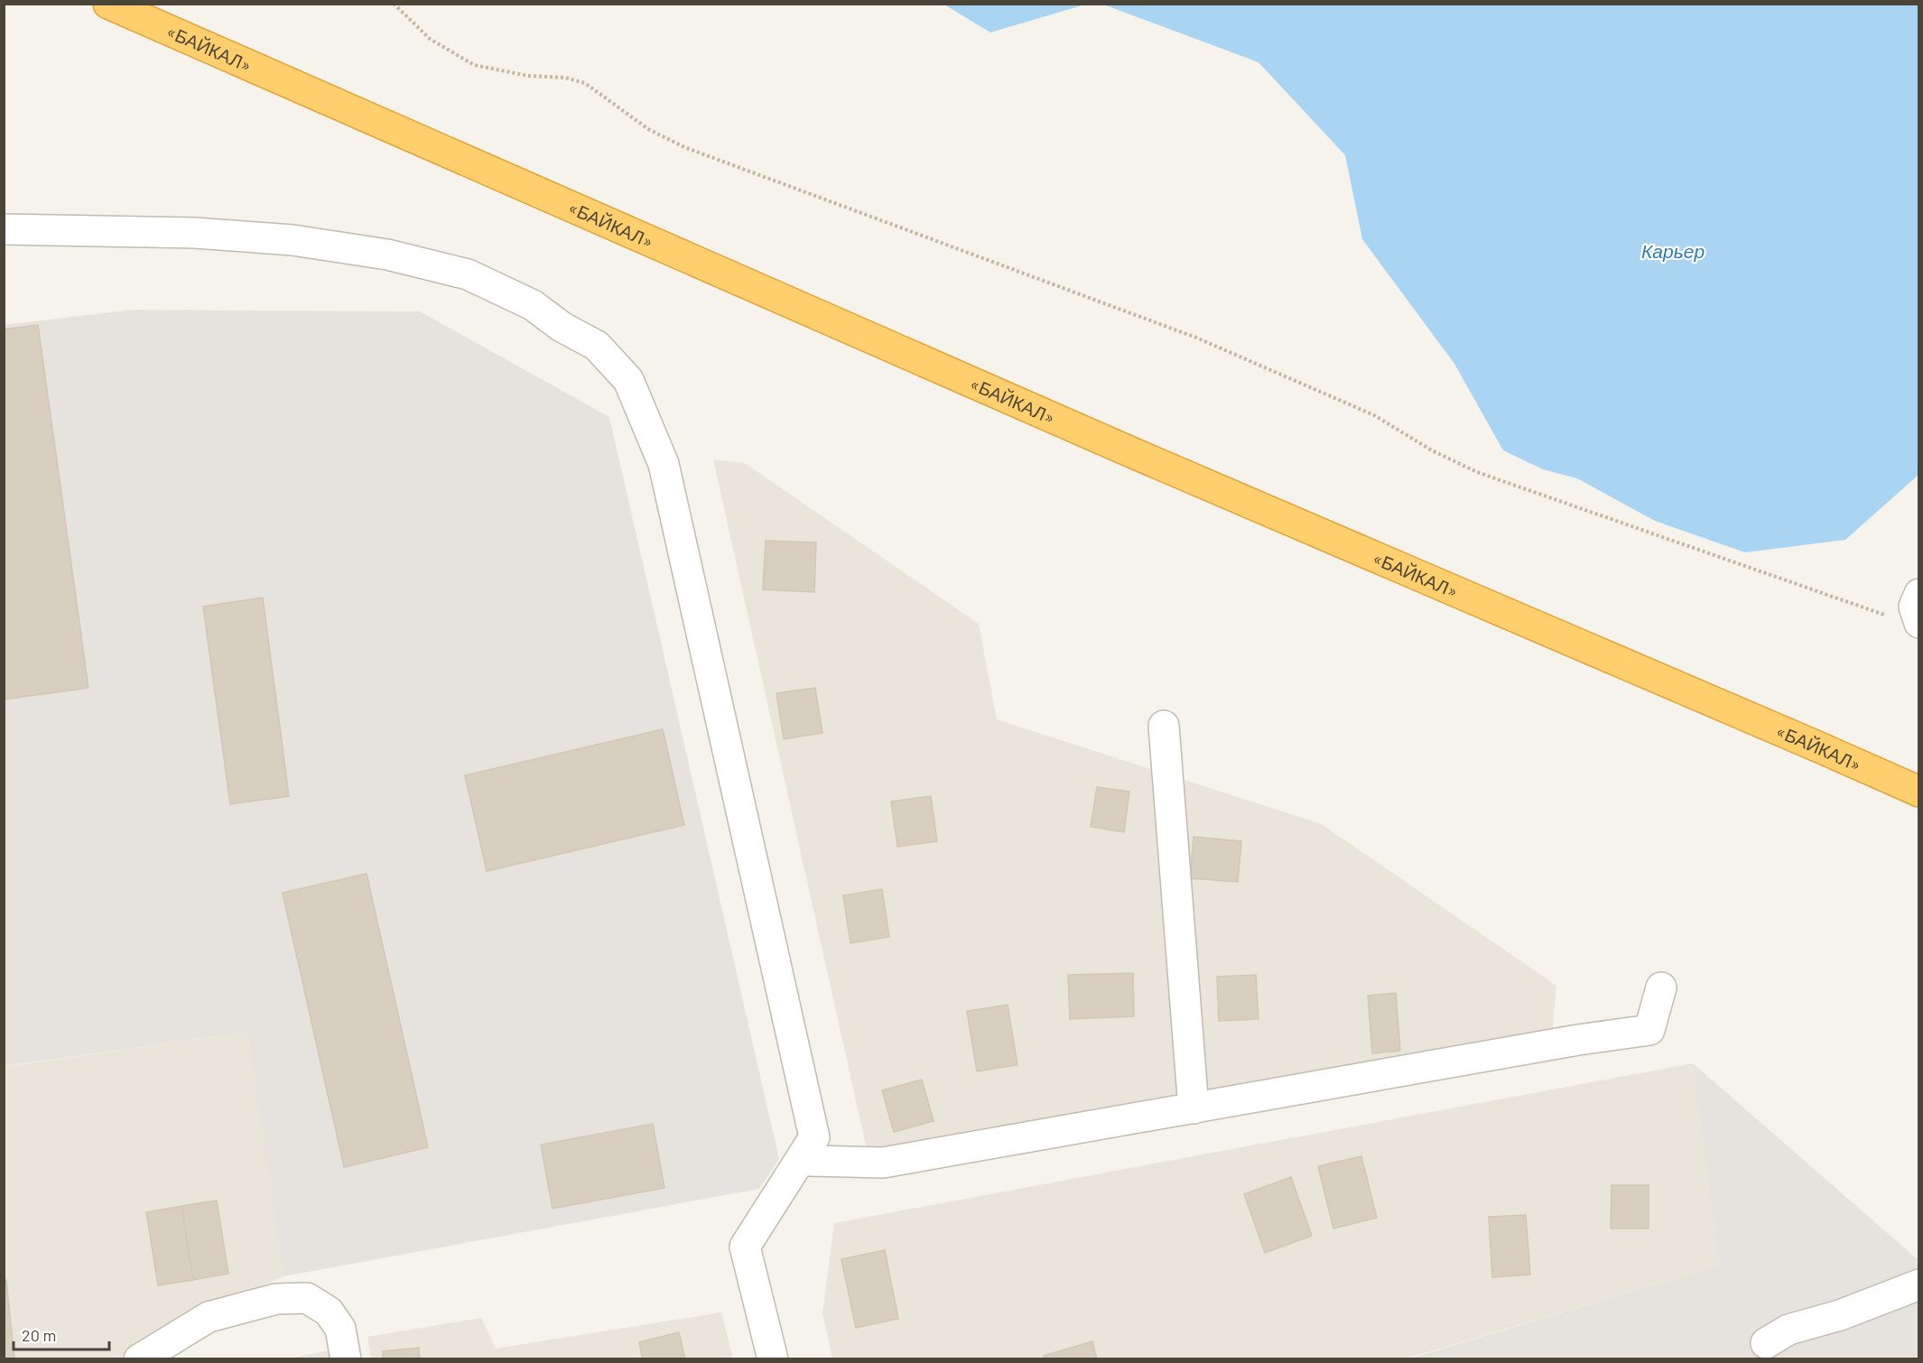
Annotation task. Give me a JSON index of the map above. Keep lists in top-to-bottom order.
{
  "streets": {
    "highway": ["«БАЙКАЛ»"]
  },
  "water": ["Карьер"],
  "scale_bar": "20 m"
}
